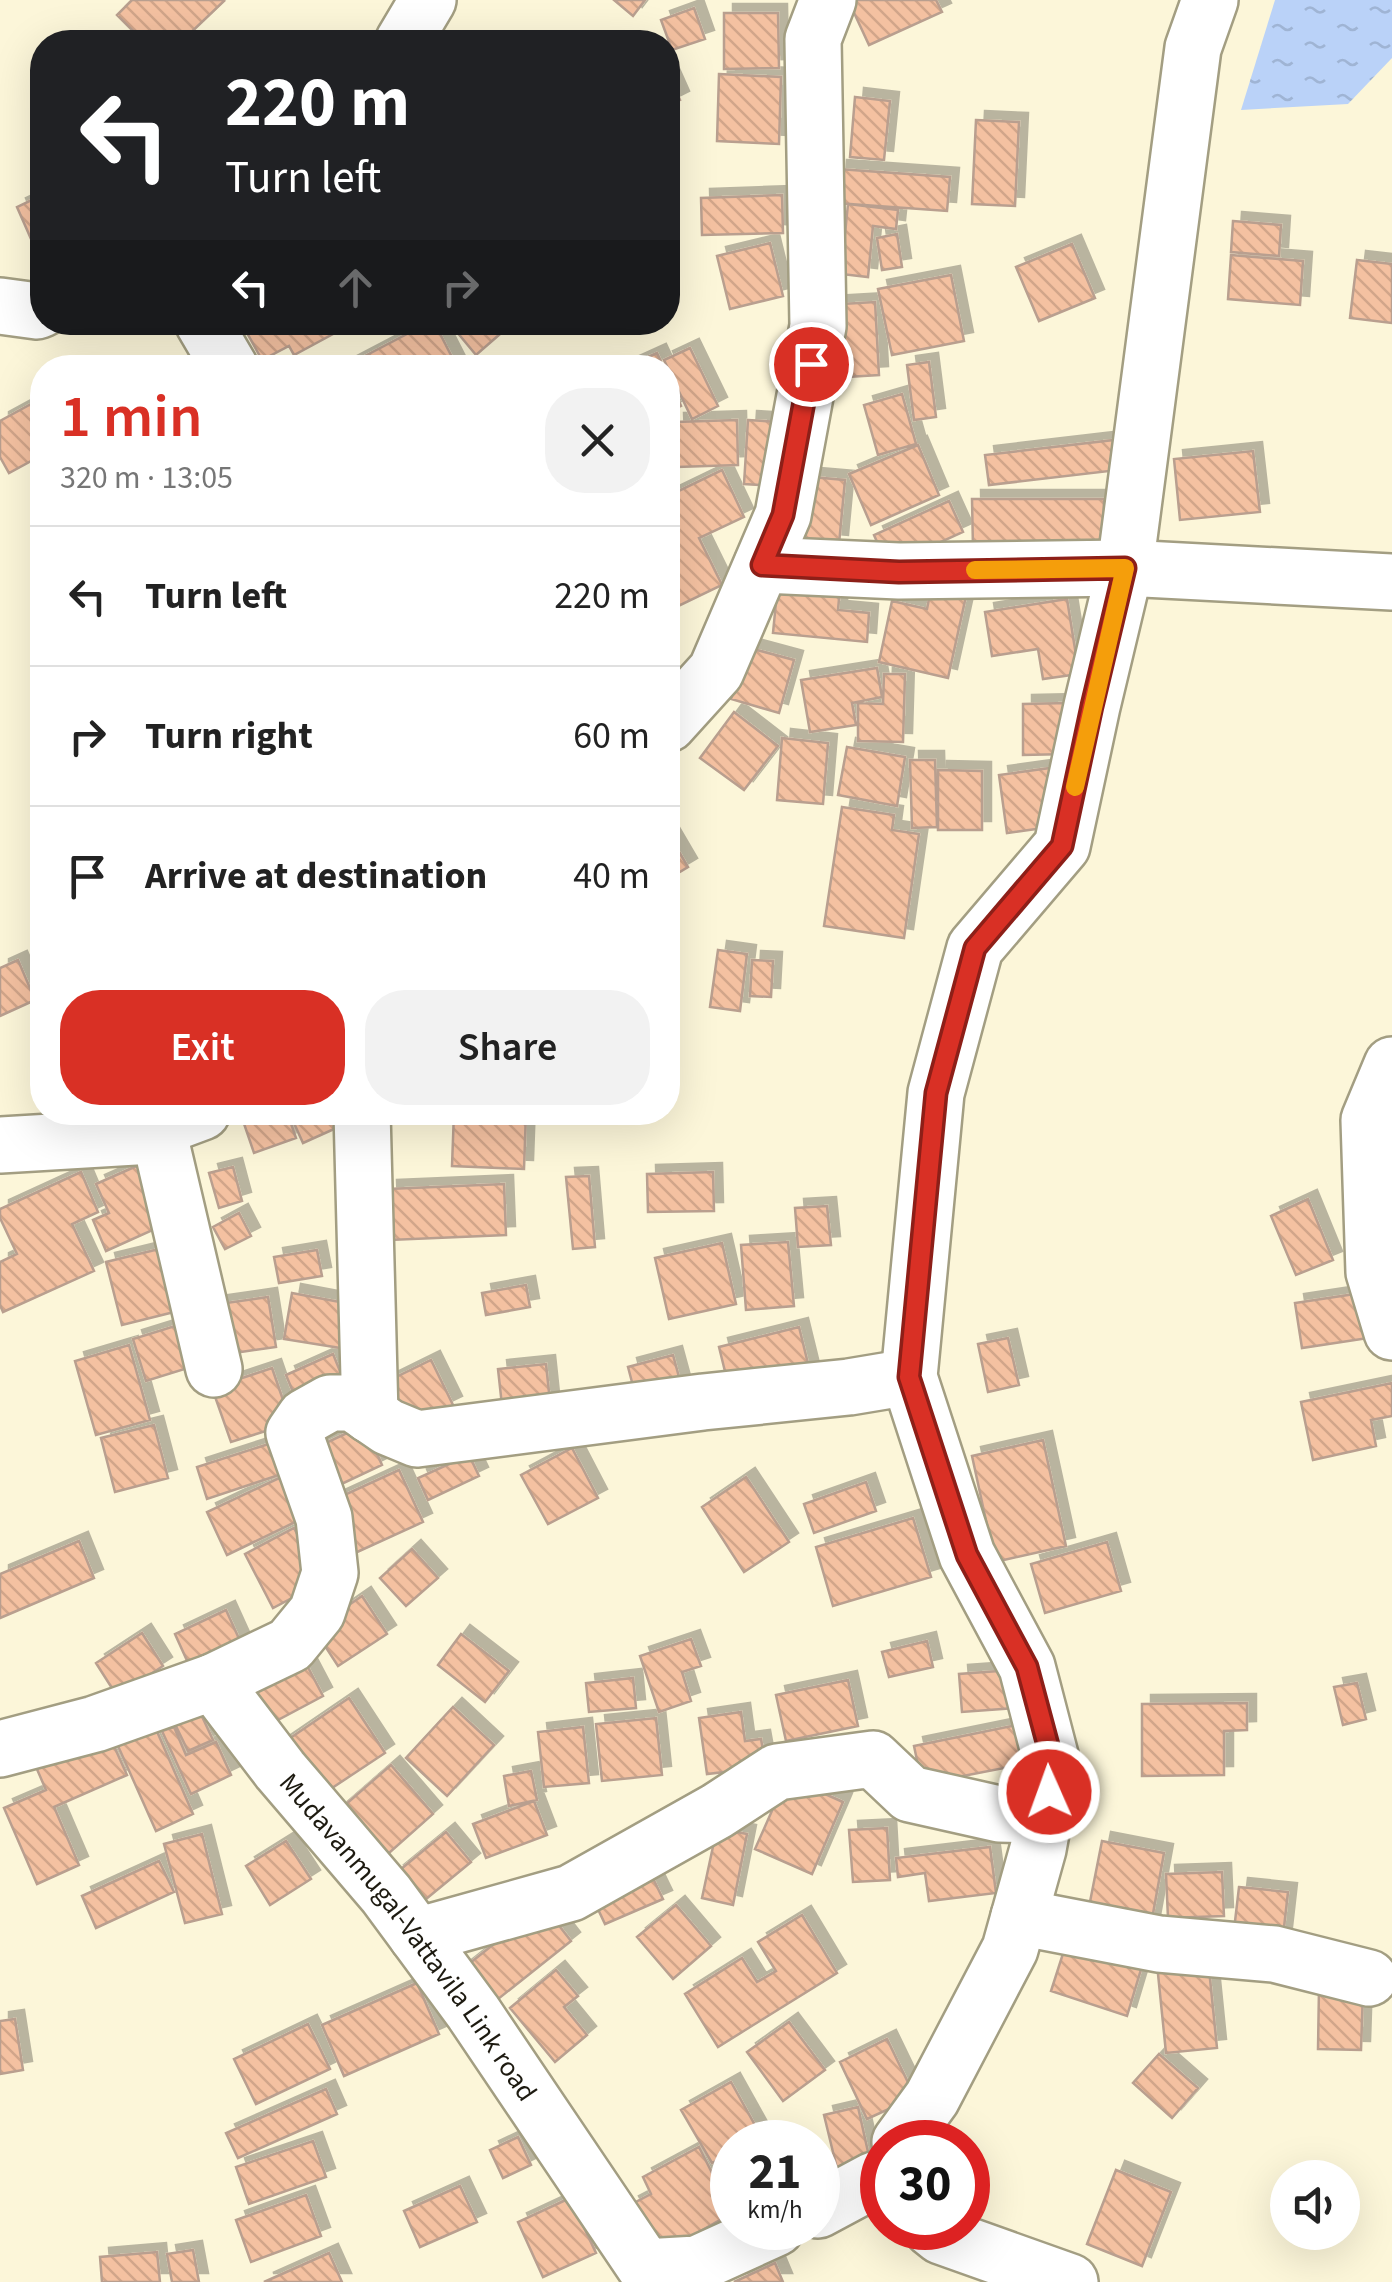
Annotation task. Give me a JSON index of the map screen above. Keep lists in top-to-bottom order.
{
  "streets": {
    "street": ["Mudavanmugal-Vattavila Link road"]
  },
  "page": {
    "turn": ["220 m", "Turn left"],
    "heading": ["1 min", "320 m · 13:05"],
    "list": [
      {
        "name": "Turn left",
        "value": "220 m"
      },
      {
        "name": "Turn right",
        "value": "60 m"
      },
      {
        "name": "Arrive at destination",
        "value": "40 m"
      }
    ],
    "buttons": ["Exit", "Share"],
    "speed": "21 km/h",
    "limit": "30"
  }
}
